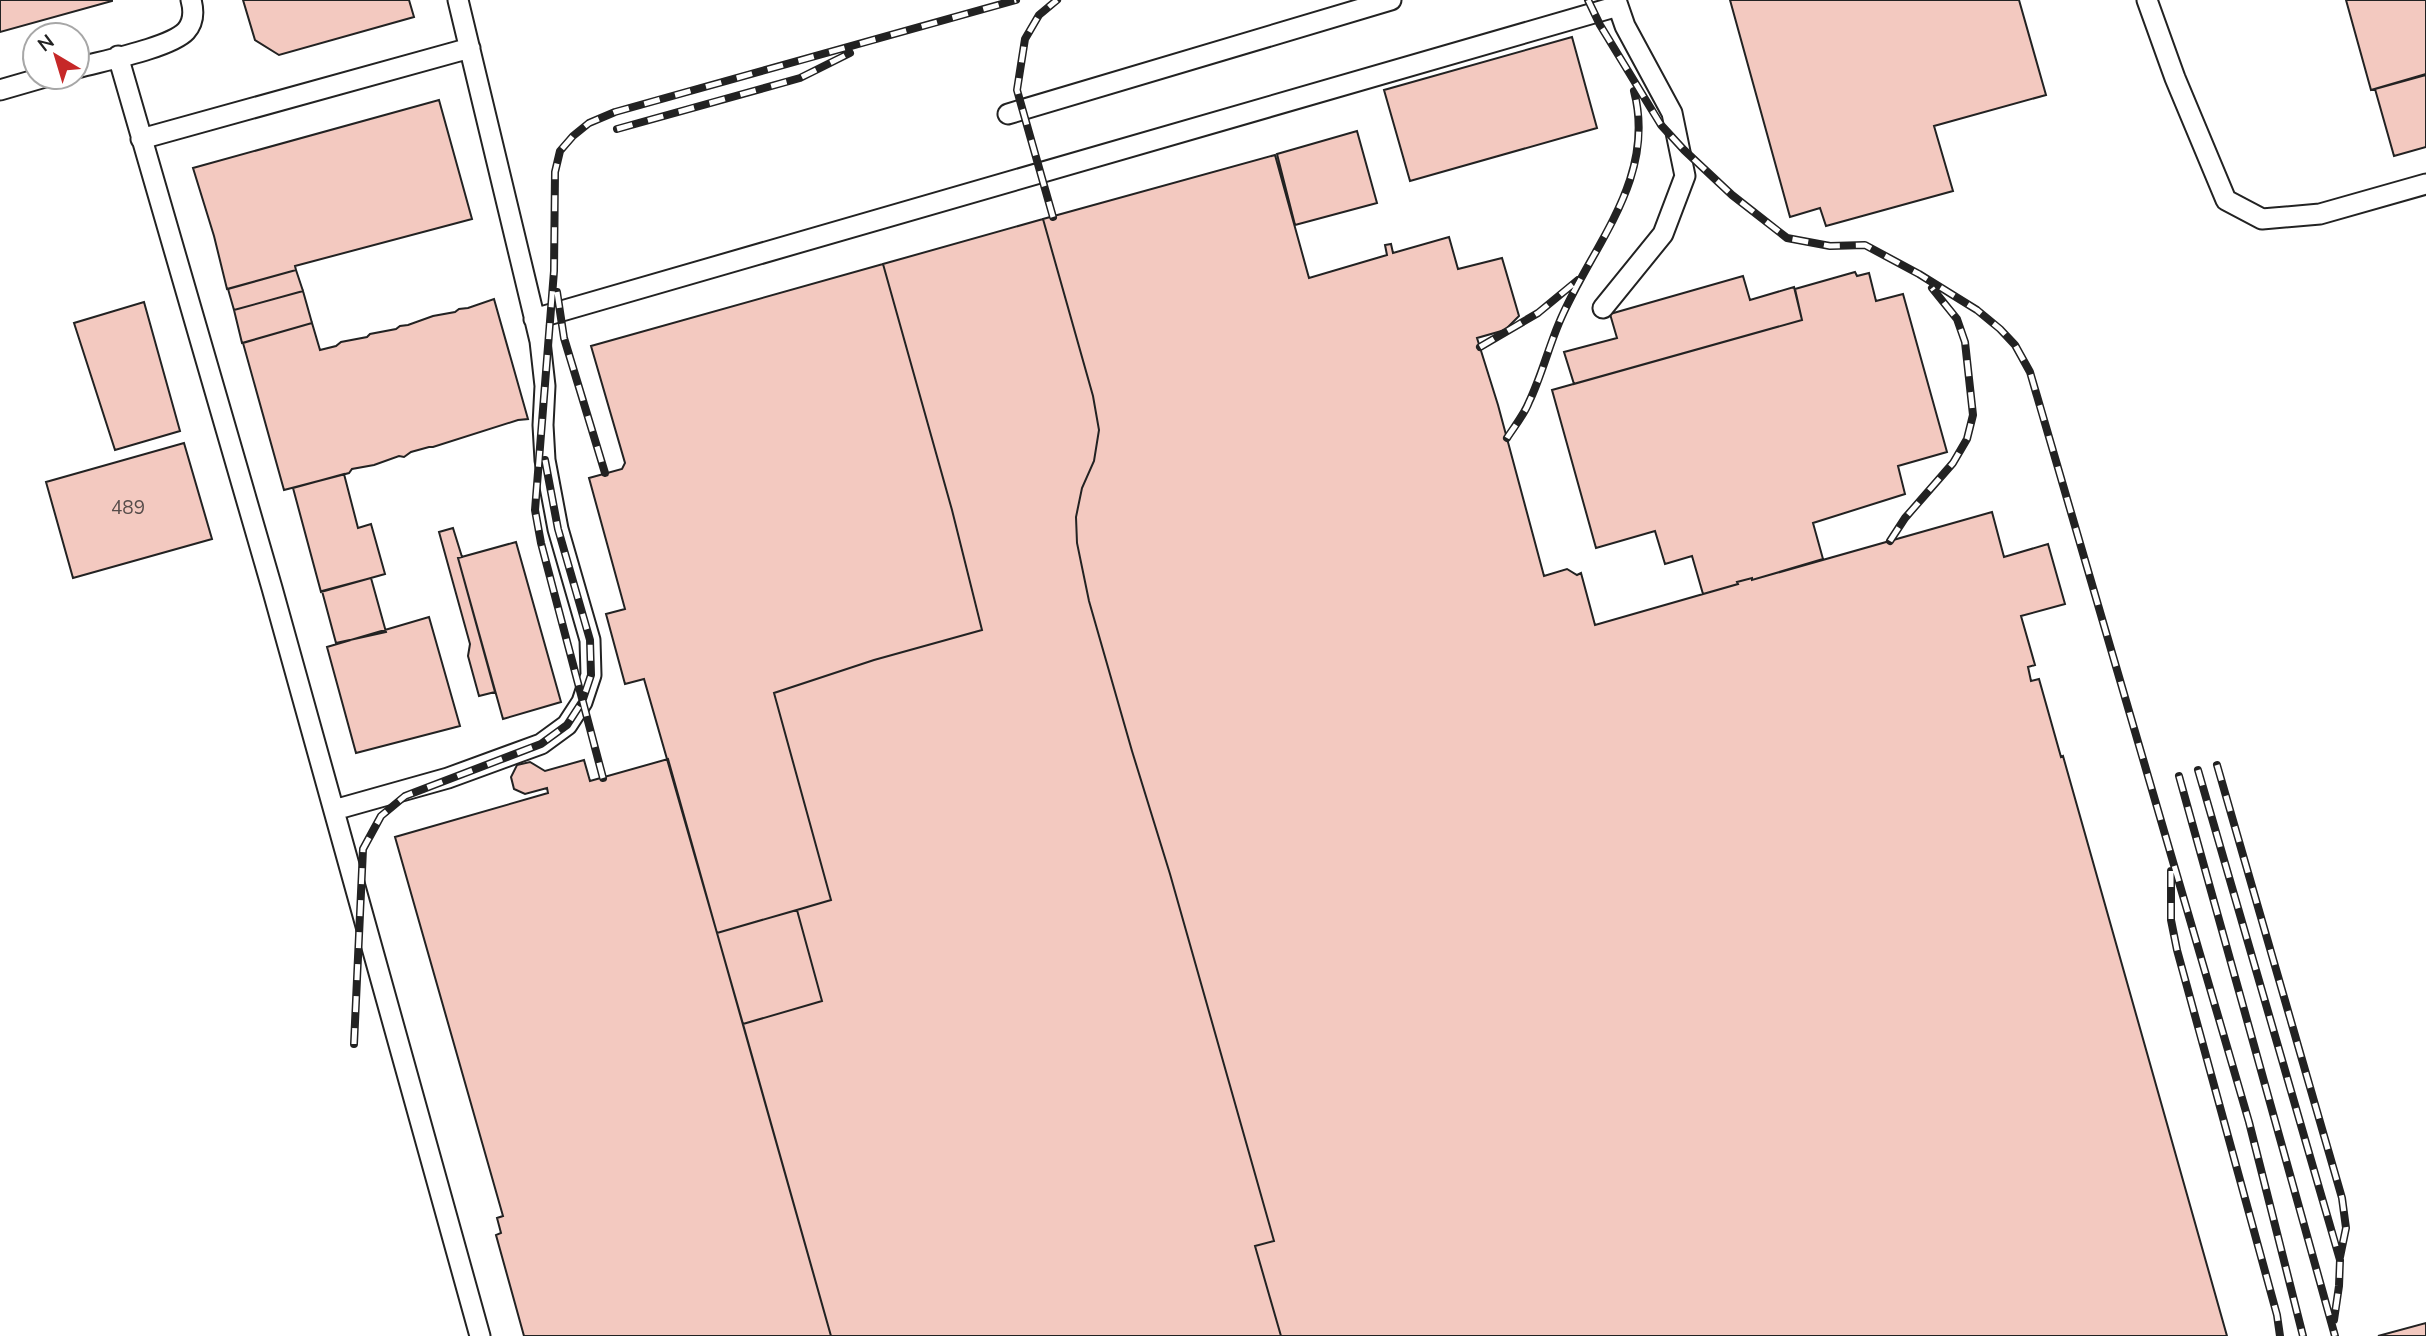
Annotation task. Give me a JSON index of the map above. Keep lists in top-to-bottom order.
{
  "house_numbers": ["489"],
  "north": "top left"
}
